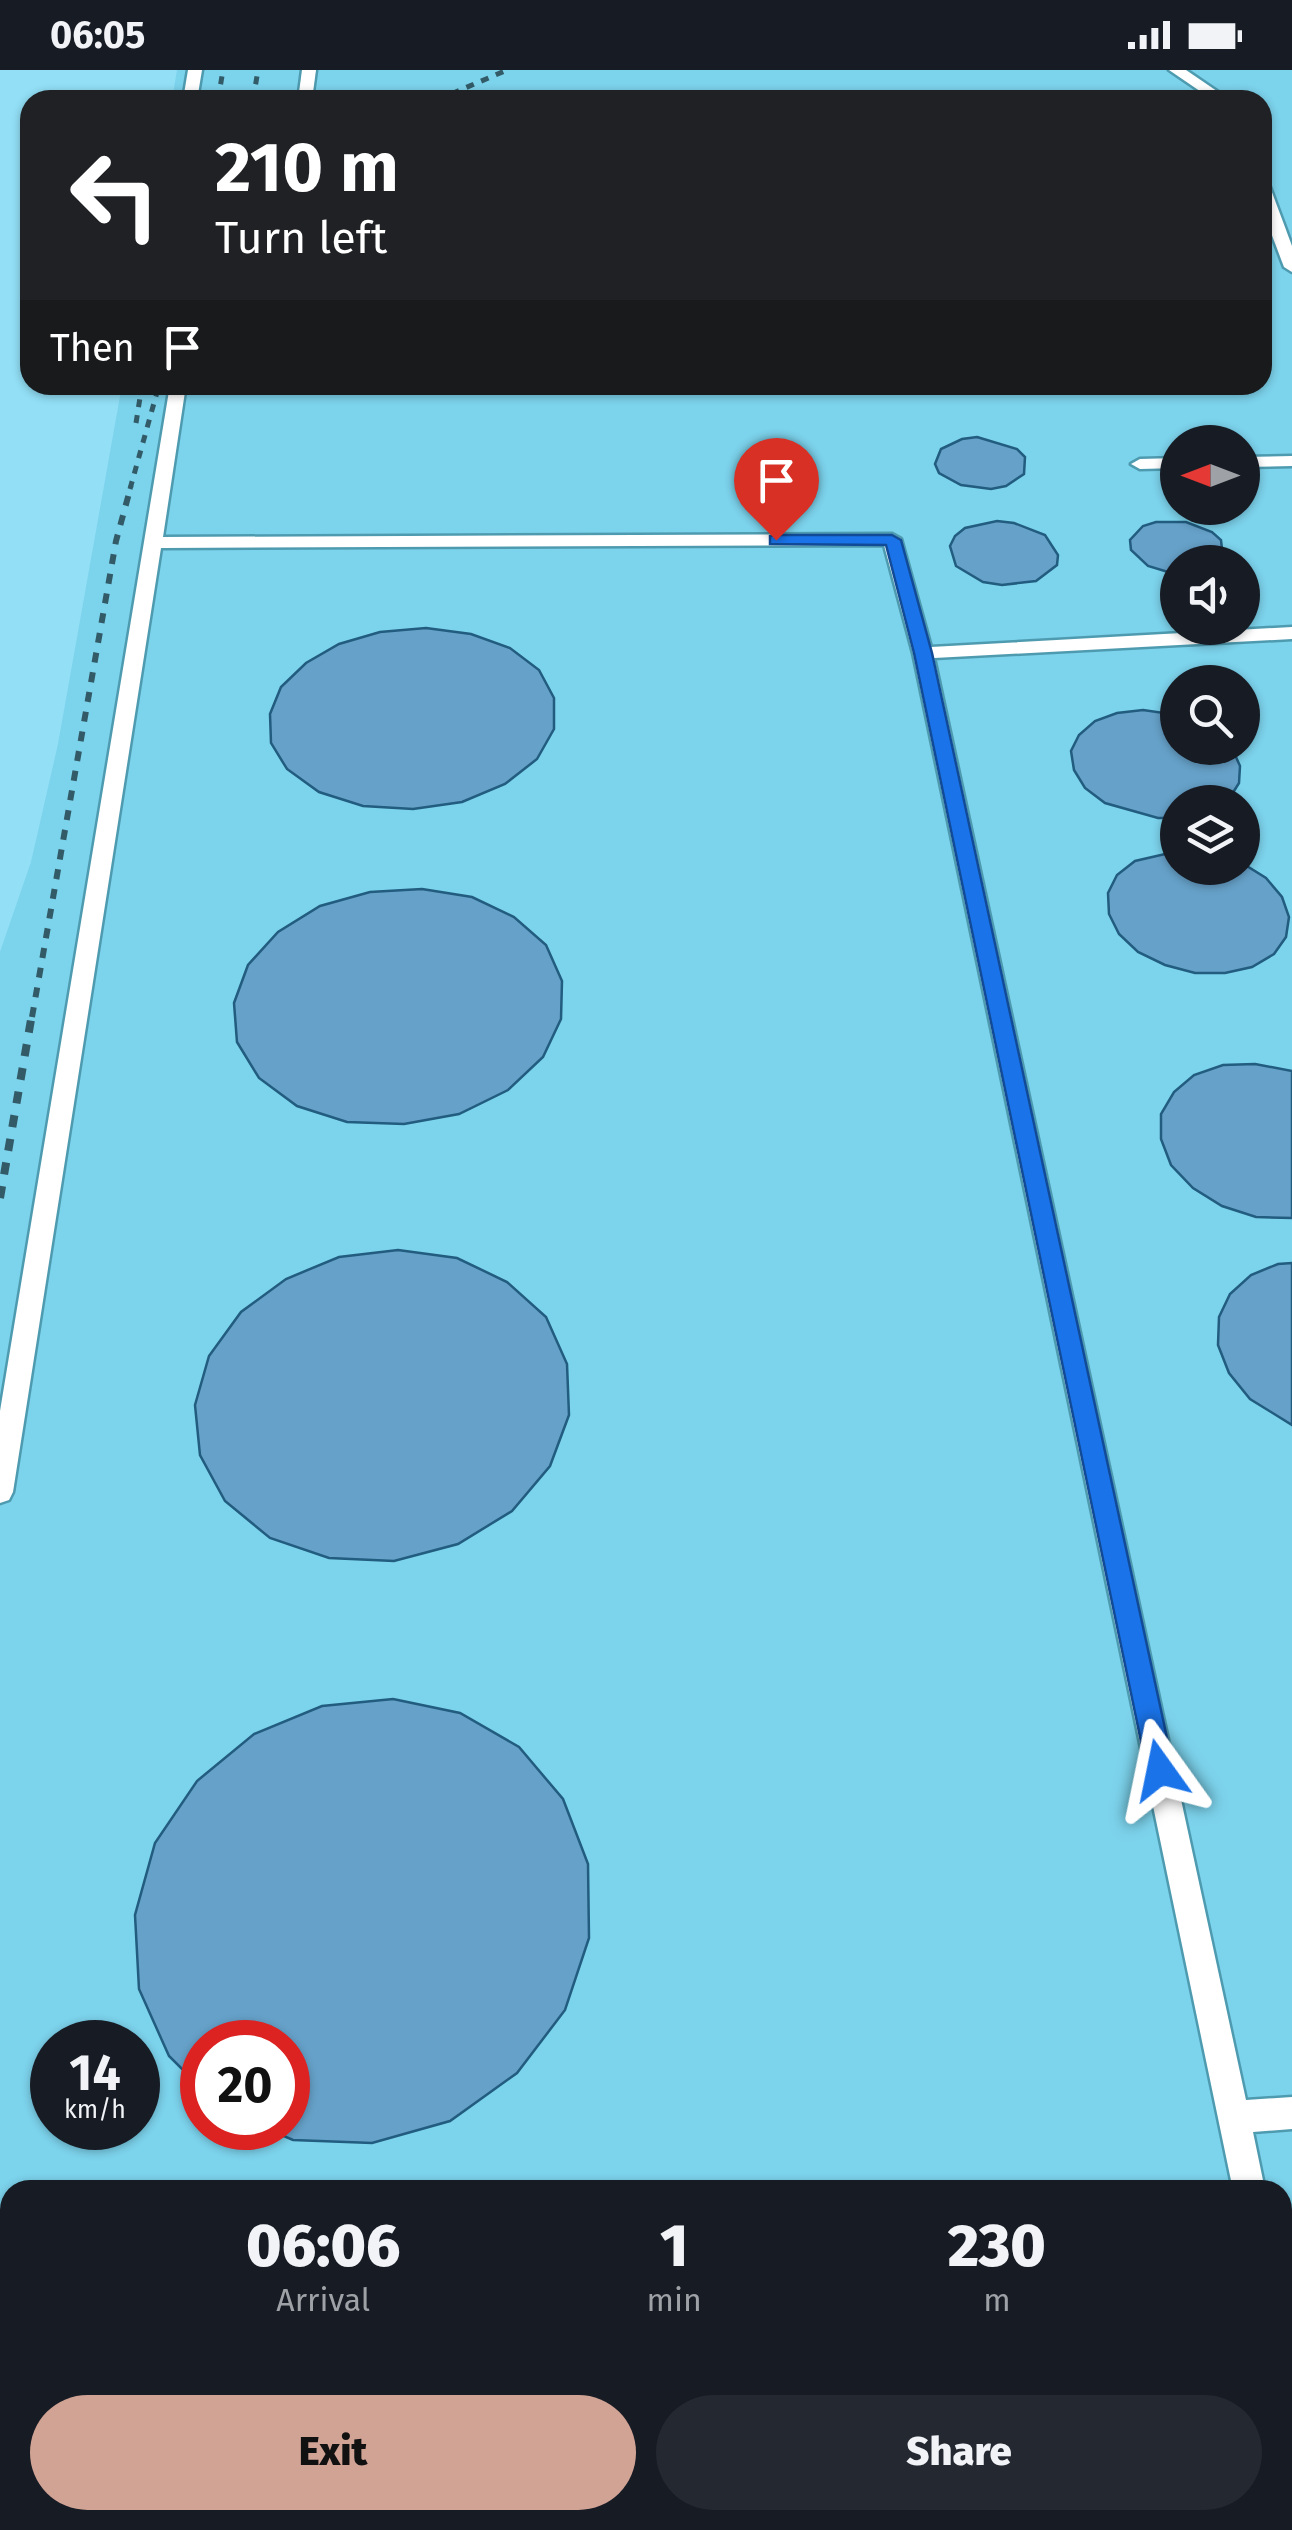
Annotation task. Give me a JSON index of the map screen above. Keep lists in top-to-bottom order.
{
  "north": "left",
  "page": {
    "status": "06:05",
    "turn": ["210 m", "Turn left"],
    "then": "Then",
    "speed": "14 km/h",
    "limit": "20",
    "eta": [
      "06:06",
      "Arrival",
      "1",
      "min",
      "230",
      "m"
    ],
    "buttons": ["Exit", "Share"]
  }
}
